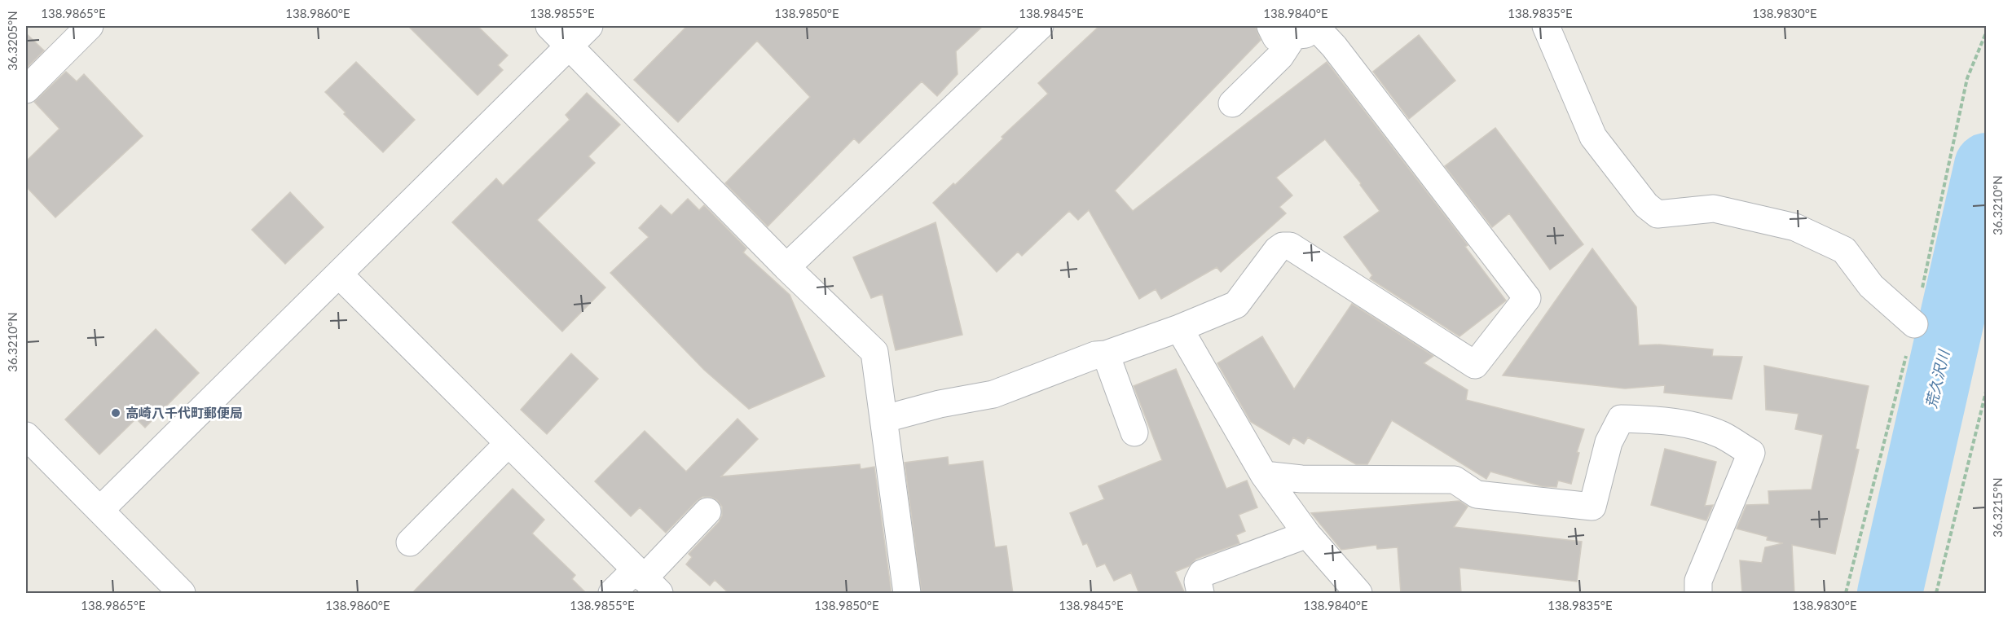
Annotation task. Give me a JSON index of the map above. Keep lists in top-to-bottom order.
{
  "water": ["荒久沢川"],
  "places": ["高崎八千代町郵便局"],
  "coordinates": [
    "138.9865°E",
    "138.9860°E",
    "138.9855°E",
    "138.9850°E",
    "138.9845°E",
    "138.9840°E",
    "138.9835°E",
    "138.9830°E",
    "36.3205°N",
    "36.3210°N",
    "36.3215°N"
  ]
}
